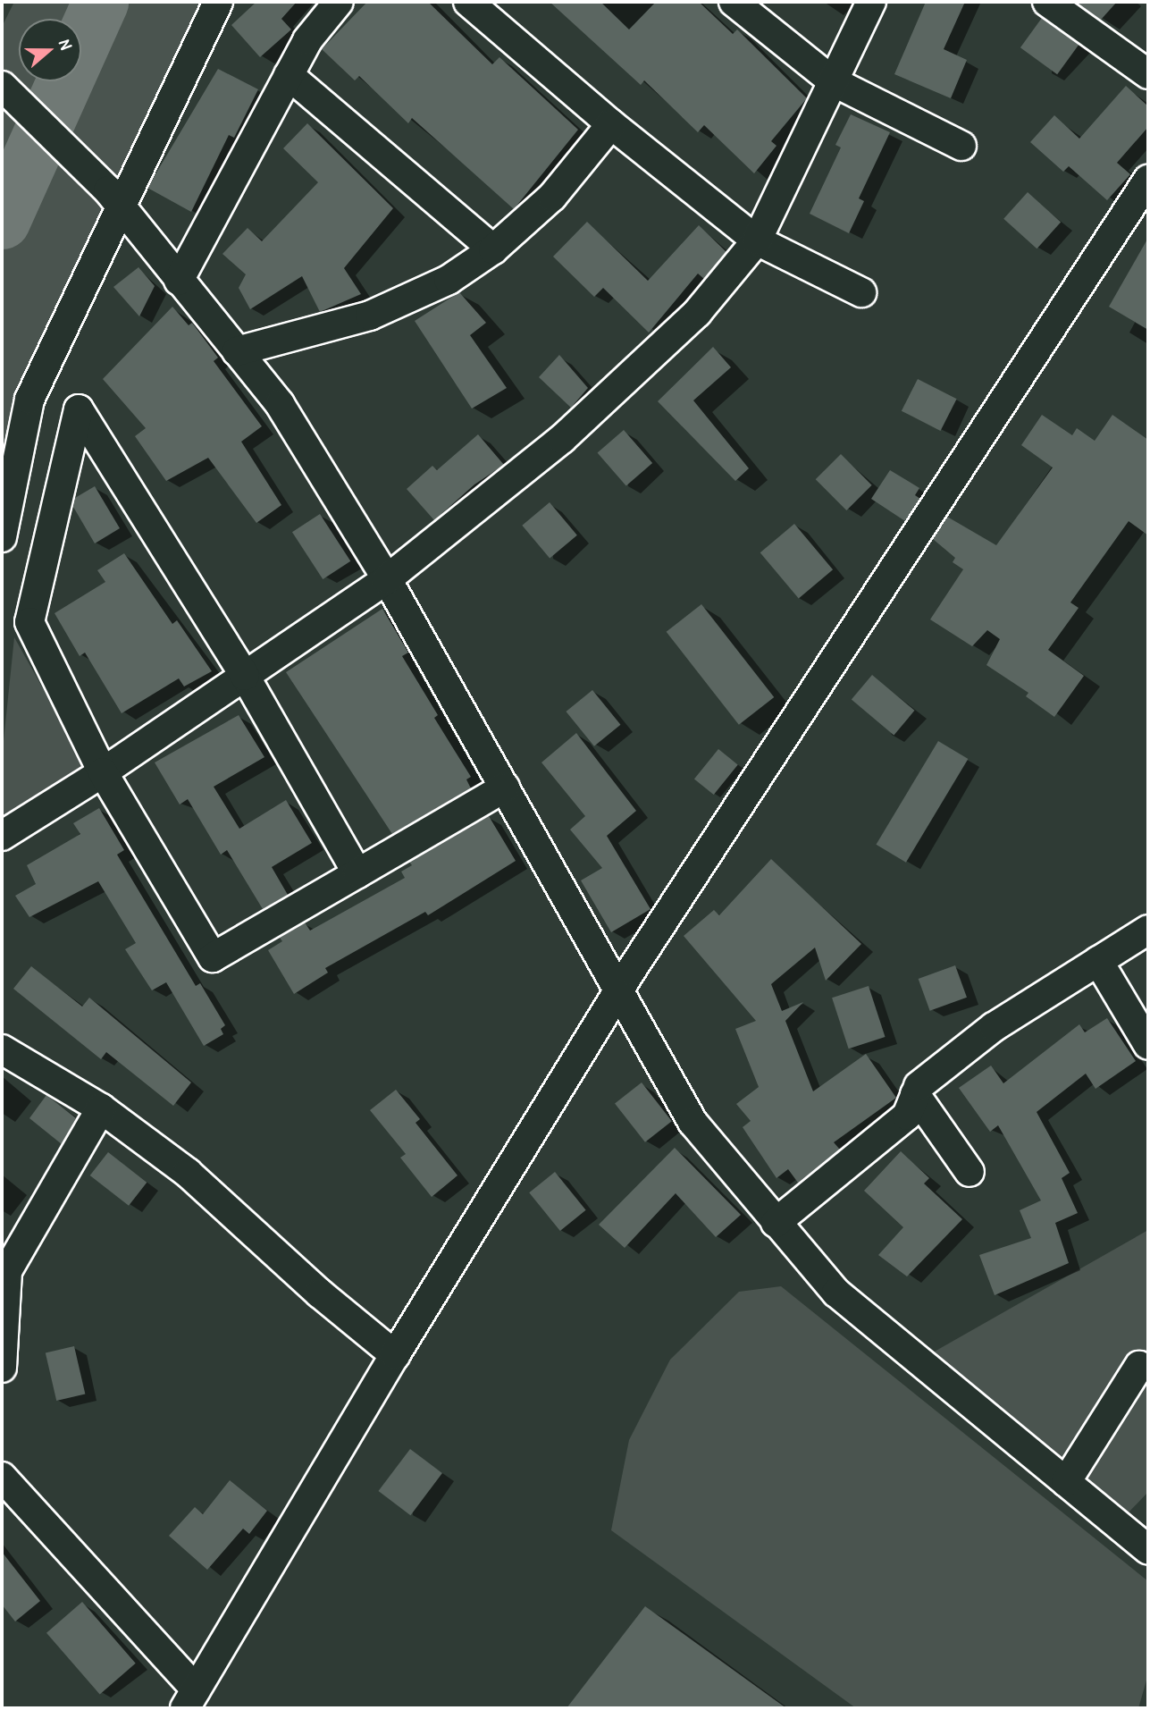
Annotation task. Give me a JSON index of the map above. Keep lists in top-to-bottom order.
{
  "north": "right"
}
